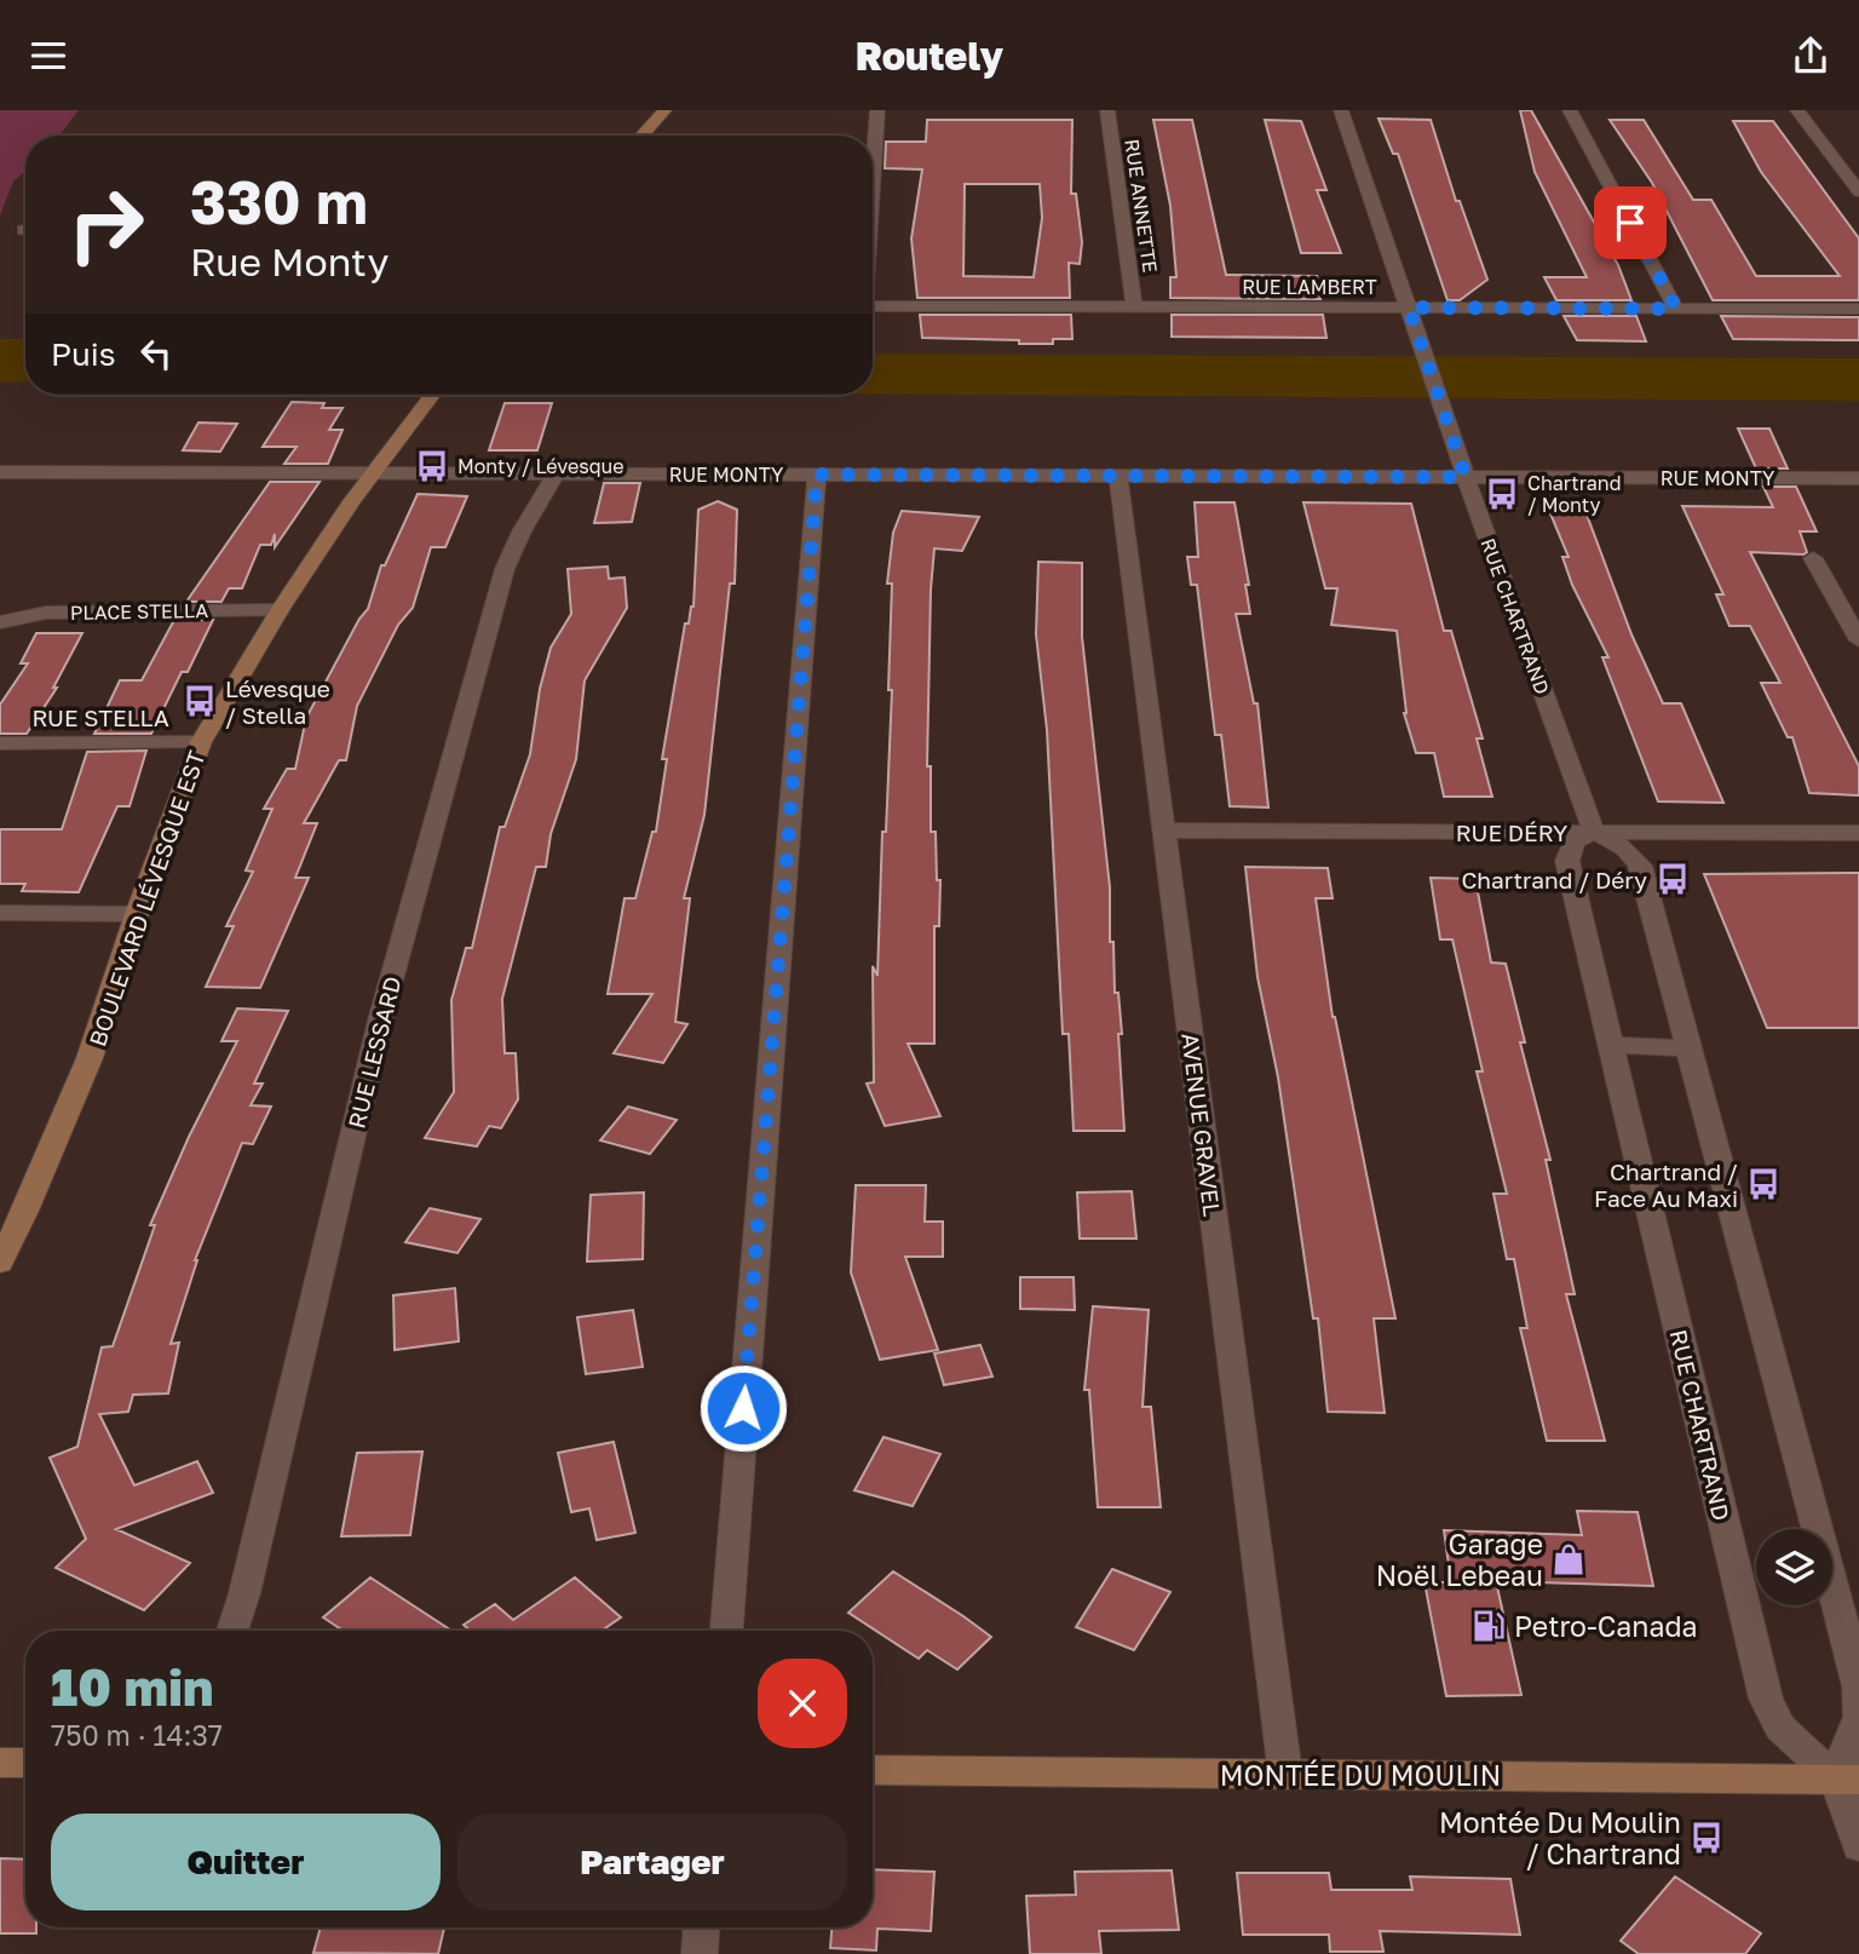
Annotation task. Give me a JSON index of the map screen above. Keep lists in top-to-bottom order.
{
  "streets": {
    "street": [
      "RUE ANNETTE",
      "RUE LAMBERT",
      "RUE MONTY",
      "PLACE STELLA",
      "RUE CHARTRAND",
      "RUE STELLA",
      "RUE DÉRY",
      "BOULEVARD LÉVESQUE EST",
      "RUE LESSARD",
      "AVENUE GRAVEL",
      "MONTÉE DU MOULIN"
    ]
  },
  "crossings": [
    ["RUE ANNETTE", "RUE LAMBERT"],
    ["RUE LAMBERT", "RUE CHARTRAND"],
    ["RUE MONTY", "RUE CHARTRAND"],
    ["RUE MONTY", "BOULEVARD LÉVESQUE EST"],
    ["RUE MONTY", "RUE LESSARD"],
    ["RUE MONTY", "AVENUE GRAVEL"],
    ["PLACE STELLA", "BOULEVARD LÉVESQUE EST"],
    ["RUE CHARTRAND", "RUE DÉRY"],
    ["RUE CHARTRAND", "MONTÉE DU MOULIN"],
    ["RUE STELLA", "BOULEVARD LÉVESQUE EST"],
    ["RUE DÉRY", "AVENUE GRAVEL"],
    ["AVENUE GRAVEL", "MONTÉE DU MOULIN"]
  ],
  "places": {
    "bus stop": [
      "Monty / Lévesque",
      "Chartrand / Monty",
      "Lévesque / Stella",
      "Chartrand / Déry",
      "Chartrand / Face Au Maxi",
      "Montée Du Moulin / Chartrand"
    ],
    "shop": ["Garage Noël Lebeau"],
    "fuel station": ["Petro-Canada"]
  },
  "page": {
    "header": "Routely",
    "turn": ["330 m", "Rue Monty"],
    "then": "Puis",
    "heading": ["10 min", "750 m · 14:37"],
    "buttons": ["Quitter", "Partager"]
  }
}
